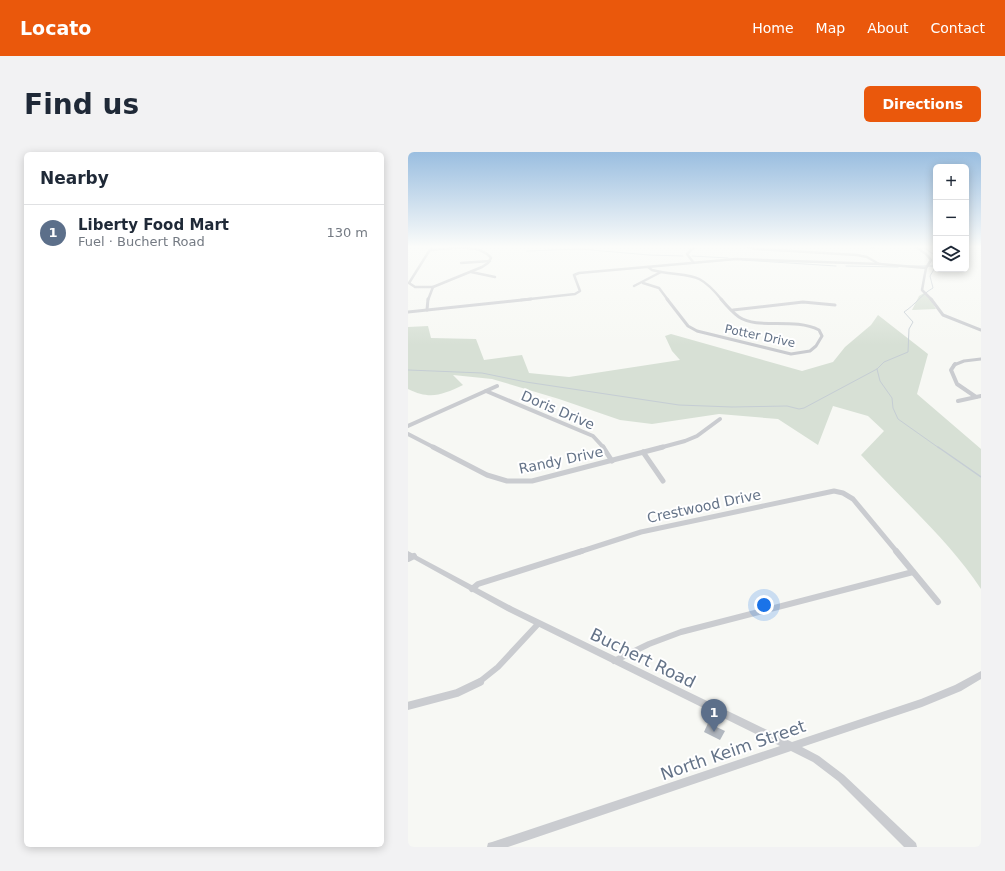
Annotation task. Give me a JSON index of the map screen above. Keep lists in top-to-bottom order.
{
  "streets": {
    "street": [
      "Potter Drive",
      "Doris Drive",
      "Randy Drive",
      "Crestwood Drive",
      "Buchert Road",
      "North Keim Street"
    ]
  },
  "crossings": [
    ["Doris Drive", "Randy Drive"],
    ["Crestwood Drive", "Buchert Road"],
    ["Buchert Road", "North Keim Street"]
  ],
  "page": {
    "header": "Locato",
    "nav": [
      "Home",
      "Map",
      "About",
      "Contact"
    ],
    "buttons": "Directions",
    "title": "Find us",
    "heading": "Nearby",
    "map_buttons": ["+", "−"],
    "list": [
      {
        "mark": "1",
        "name": "Liberty Food Mart",
        "note": "Fuel · Buchert Road",
        "value": "130 m"
      }
    ],
    "pins": "1"
  }
}
